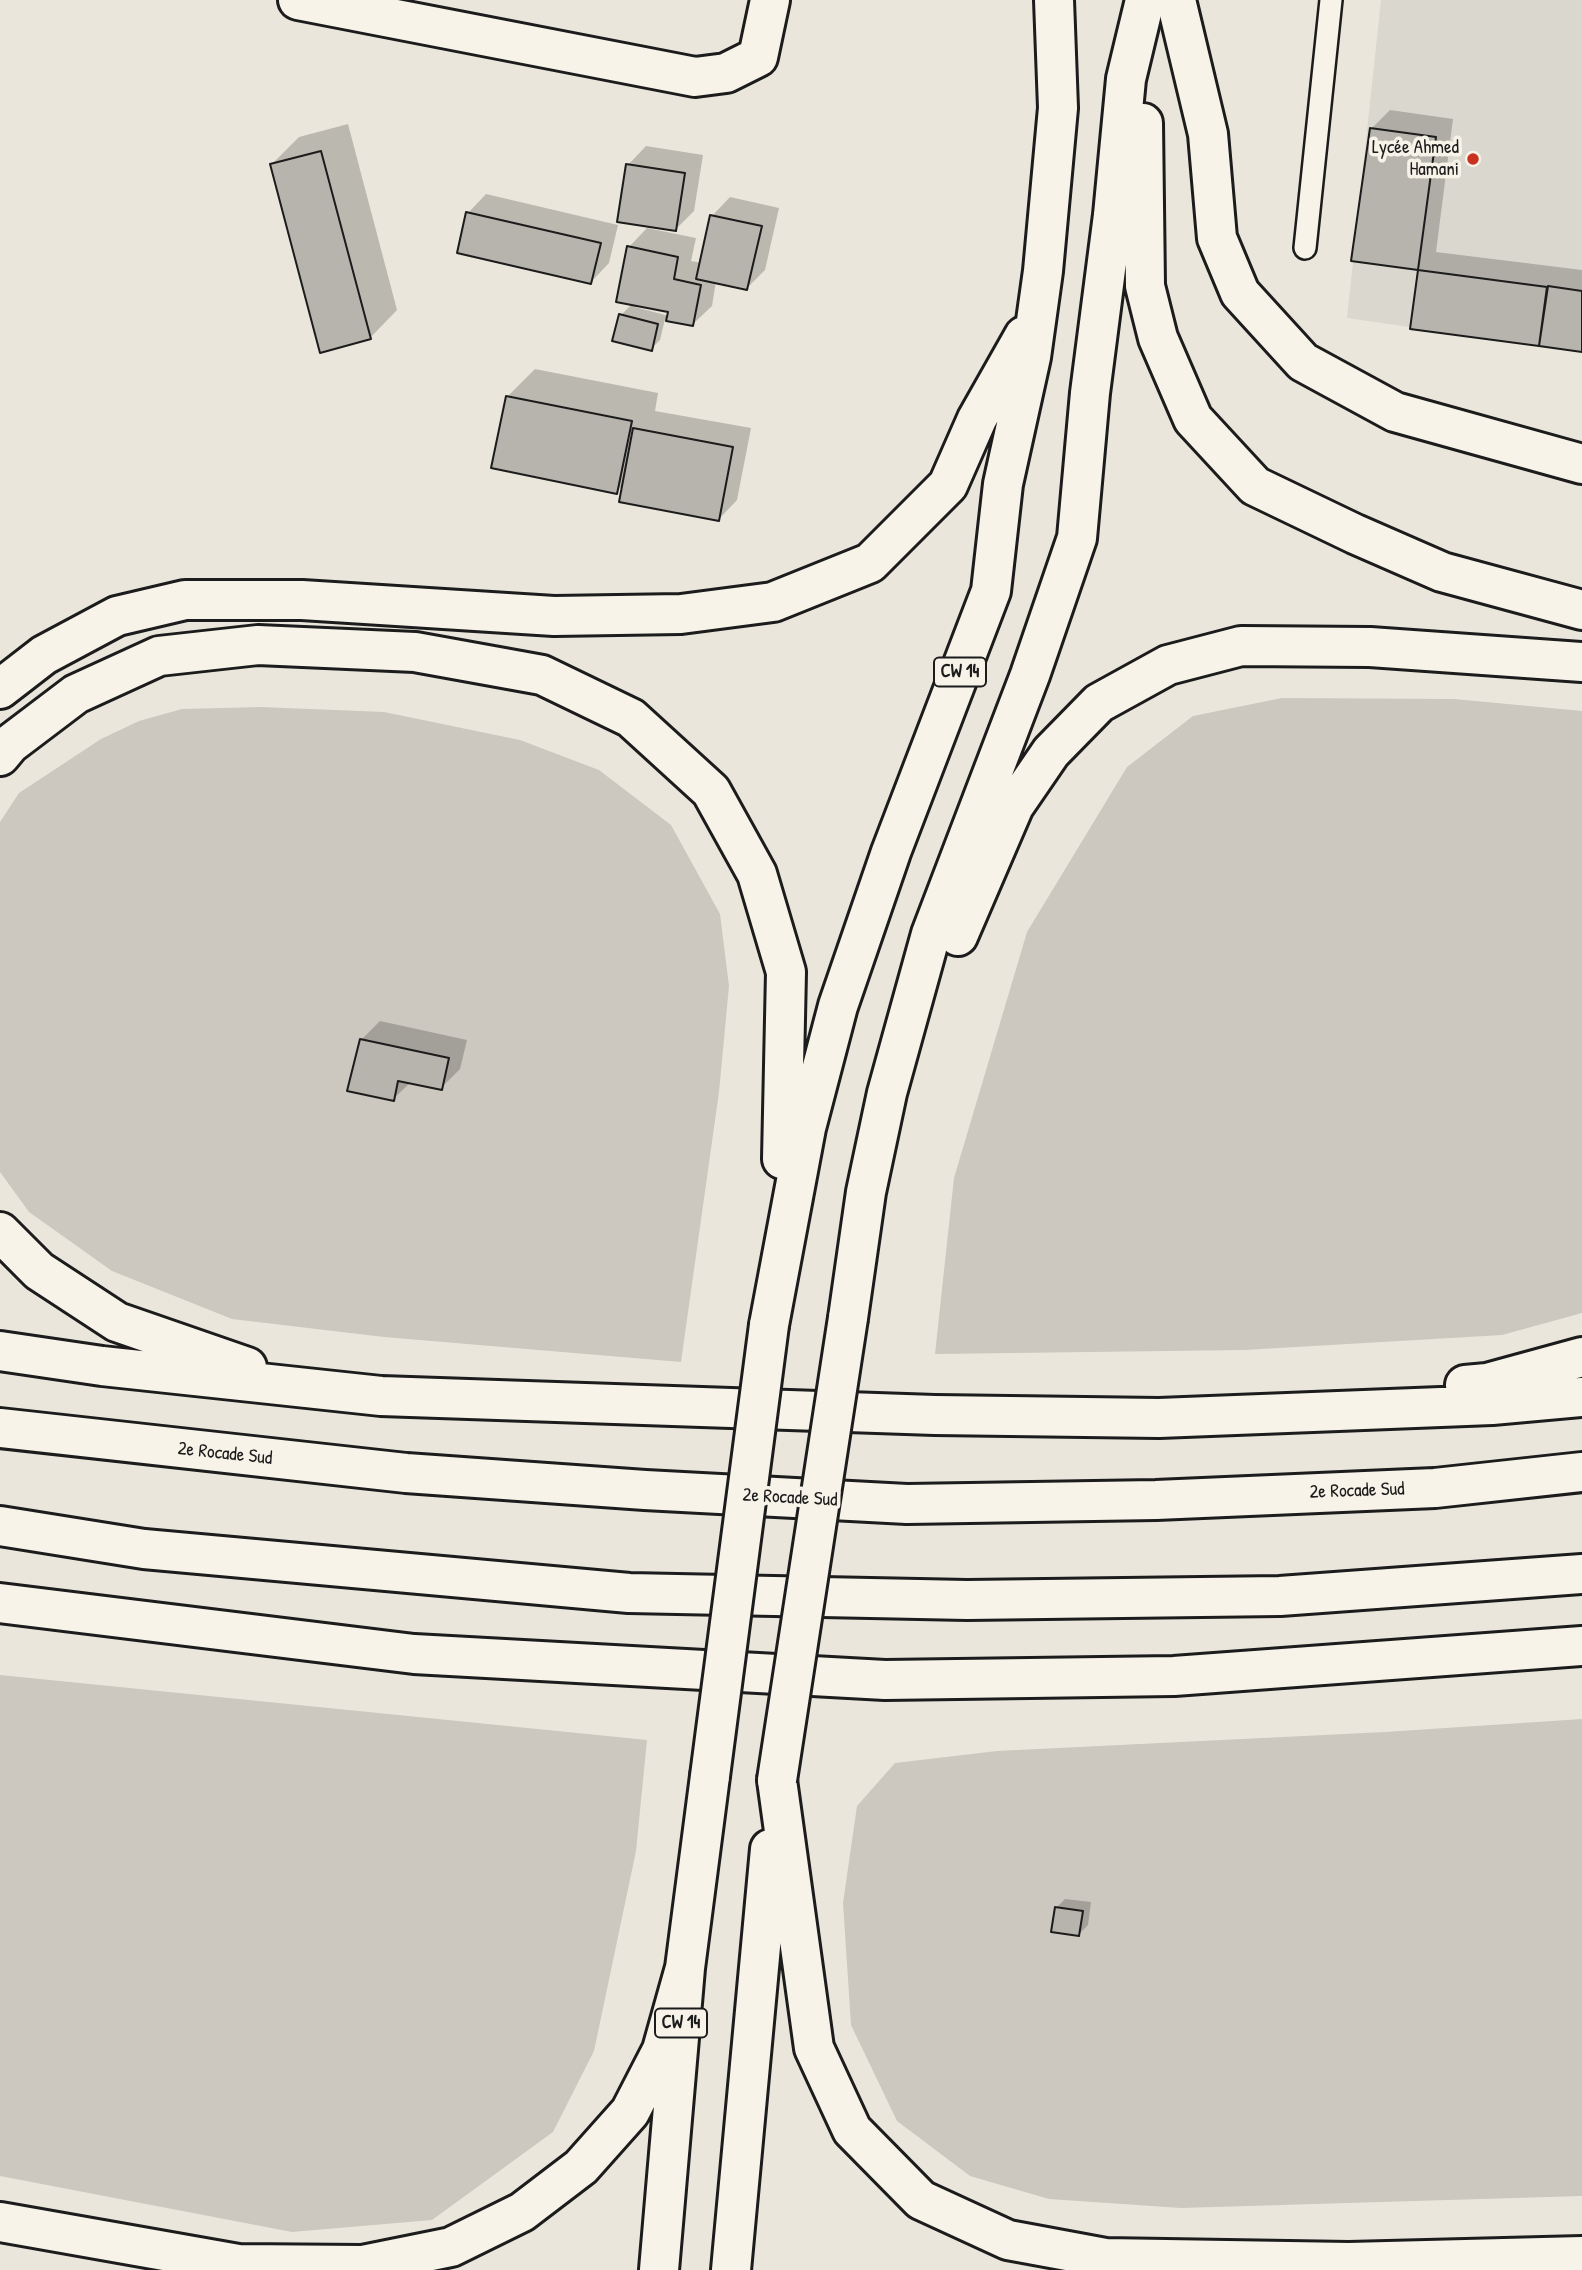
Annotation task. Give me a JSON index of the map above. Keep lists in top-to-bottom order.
{
  "streets": {
    "main road": ["CW 14", "2e Rocade Sud"]
  },
  "places": ["Lycée Ahmed Hamani"]
}
